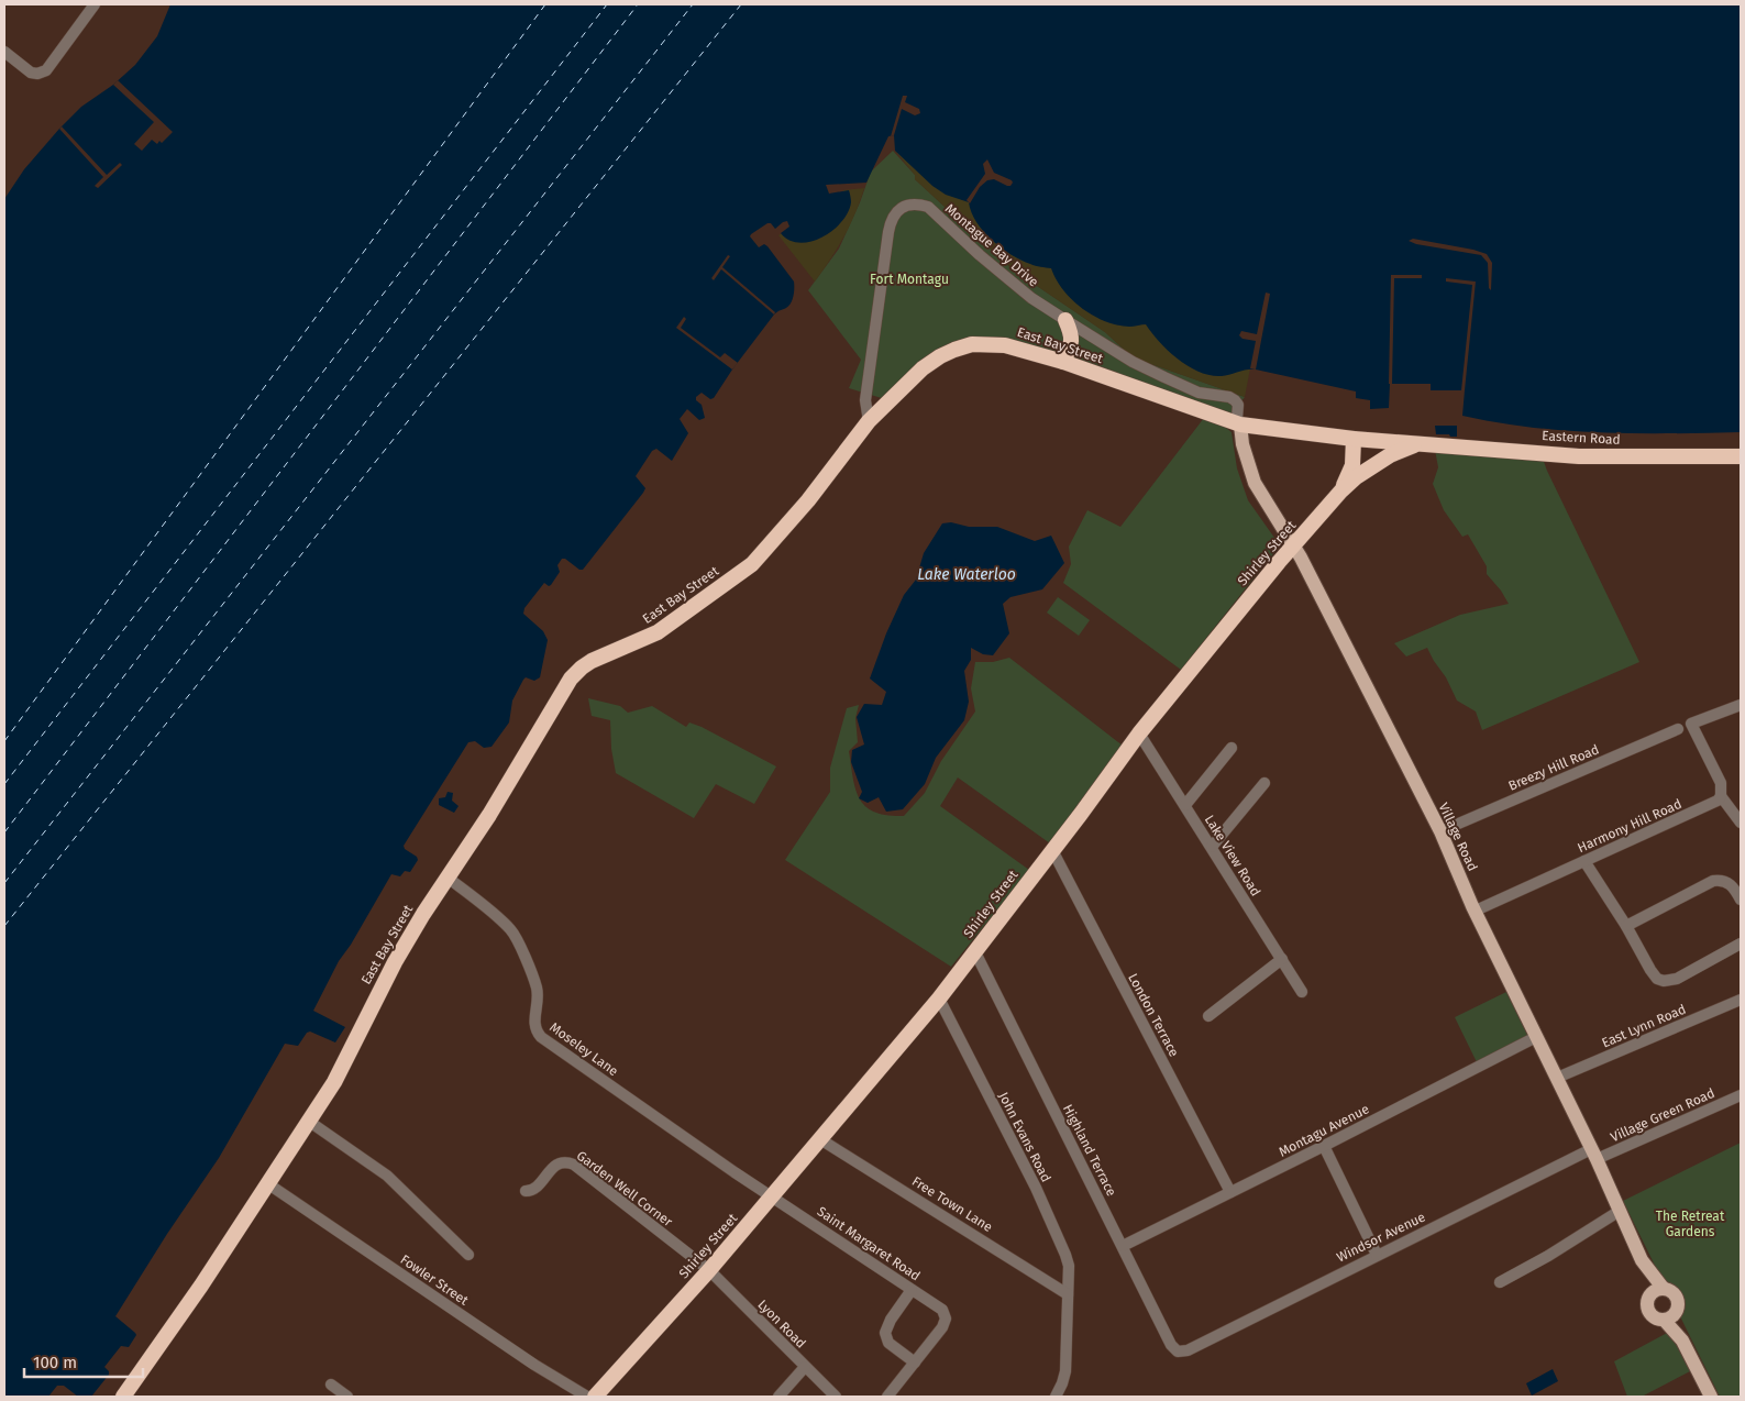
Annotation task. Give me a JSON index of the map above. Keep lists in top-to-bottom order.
{
  "streets": {
    "highway": ["East Bay Street", "Eastern Road", "Shirley Street"],
    "main road": ["Village Road"],
    "street": [
      "Montague Bay Drive",
      "Breezy Hill Road",
      "Harmony Hill Road",
      "Lake View Road",
      "London Terrace",
      "East Lynn Road",
      "Moseley Lane",
      "Village Green Road",
      "Montagu Avenue",
      "John Evans Road",
      "Highland Terrace",
      "Garden Well Corner",
      "Free Town Lane",
      "Windsor Avenue",
      "Saint Margaret Road",
      "Fowler Street",
      "Lyon Road"
    ]
  },
  "crossings": [
    ["Montague Bay Drive", "East Bay Street"],
    ["Montague Bay Drive", "Village Road"],
    ["East Bay Street", "Eastern Road"],
    ["East Bay Street", "Shirley Street"],
    ["East Bay Street", "Village Road"],
    ["East Bay Street", "Moseley Lane"],
    ["East Bay Street", "Fowler Street"],
    ["Eastern Road", "Shirley Street"],
    ["Shirley Street", "Village Road"],
    ["Shirley Street", "Lake View Road"],
    ["Shirley Street", "London Terrace"],
    ["Shirley Street", "Moseley Lane"],
    ["Shirley Street", "John Evans Road"],
    ["Shirley Street", "Highland Terrace"],
    ["Shirley Street", "Garden Well Corner"],
    ["Shirley Street", "Free Town Lane"],
    ["Shirley Street", "Saint Margaret Road"],
    ["Shirley Street", "Lyon Road"],
    ["Breezy Hill Road", "Village Road"],
    ["Harmony Hill Road", "Village Road"],
    ["Village Road", "East Lynn Road"],
    ["Village Road", "Village Green Road"],
    ["Village Road", "Montagu Avenue"],
    ["Village Road", "Windsor Avenue"],
    ["London Terrace", "Montagu Avenue"],
    ["Moseley Lane", "Saint Margaret Road"],
    ["Village Green Road", "Windsor Avenue"],
    ["Montagu Avenue", "Highland Terrace"],
    ["John Evans Road", "Free Town Lane"],
    ["Highland Terrace", "Windsor Avenue"],
    ["Garden Well Corner", "Lyon Road"]
  ],
  "water": ["Lake Waterloo"],
  "parks": ["Fort Montagu", "The Retreat Gardens"],
  "scale_bar": "100 m"
}
